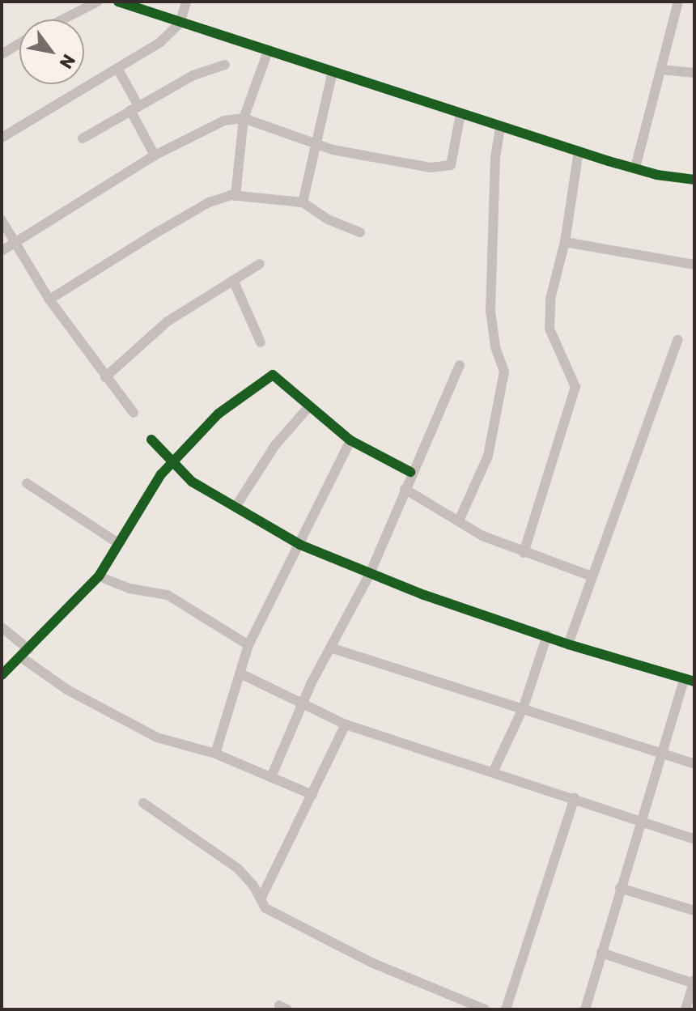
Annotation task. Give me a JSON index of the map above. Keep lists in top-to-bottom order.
{
  "north": "bottom right"
}
